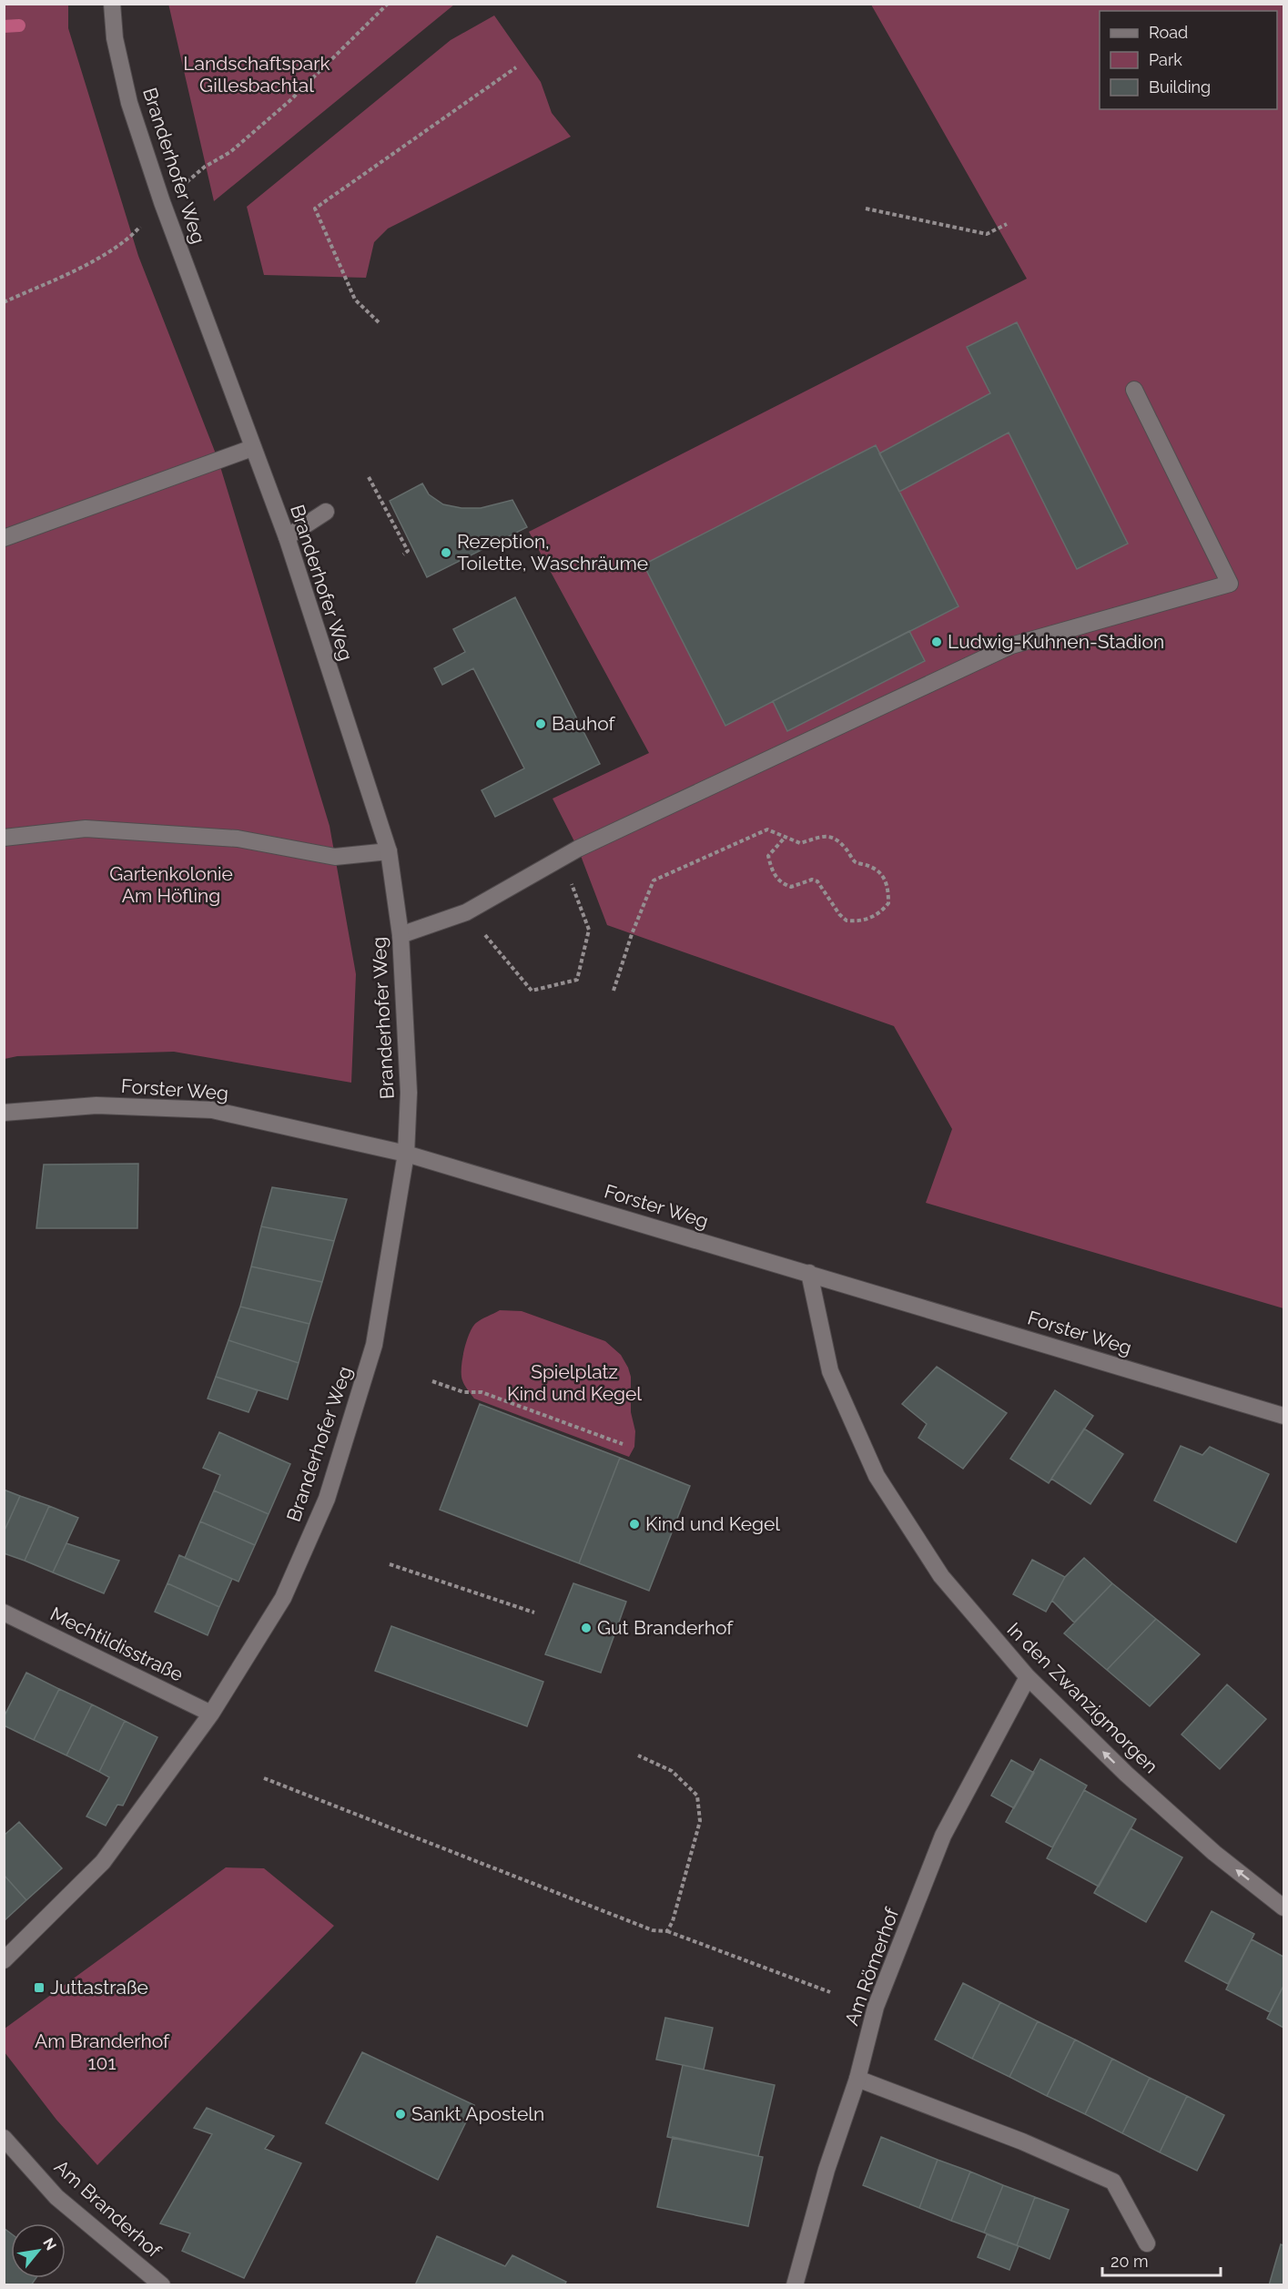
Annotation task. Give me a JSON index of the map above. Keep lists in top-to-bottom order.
{
  "streets": {
    "street": [
      "Branderhofer Weg",
      "Forster Weg",
      "Mechtildisstraße",
      "In den Zwanzigmorgen",
      "Am Römerhof",
      "Am Branderhof"
    ]
  },
  "crossings": [
    ["Branderhofer Weg", "Forster Weg"],
    ["Branderhofer Weg", "Mechtildisstraße"],
    ["Forster Weg", "In den Zwanzigmorgen"],
    ["In den Zwanzigmorgen", "Am Römerhof"]
  ],
  "one_way": ["In den Zwanzigmorgen"],
  "parks": [
    "Landschaftspark Gillesbachtal",
    "Gartenkolonie Am Höfling",
    "Spielplatz Kind und Kegel",
    "Am Branderhof 101"
  ],
  "places": {
    "other": [
      "Rezeption, Toilette, Waschräume",
      "Ludwig-Kuhnen-Stadion",
      "Bauhof",
      "Kind und Kegel",
      "Gut Branderhof",
      "Sankt Aposteln"
    ],
    "transit": ["Juttastraße"]
  },
  "legend": ["Road", "Park", "Building"],
  "scale_bar": "20 m",
  "north": "top right"
}
